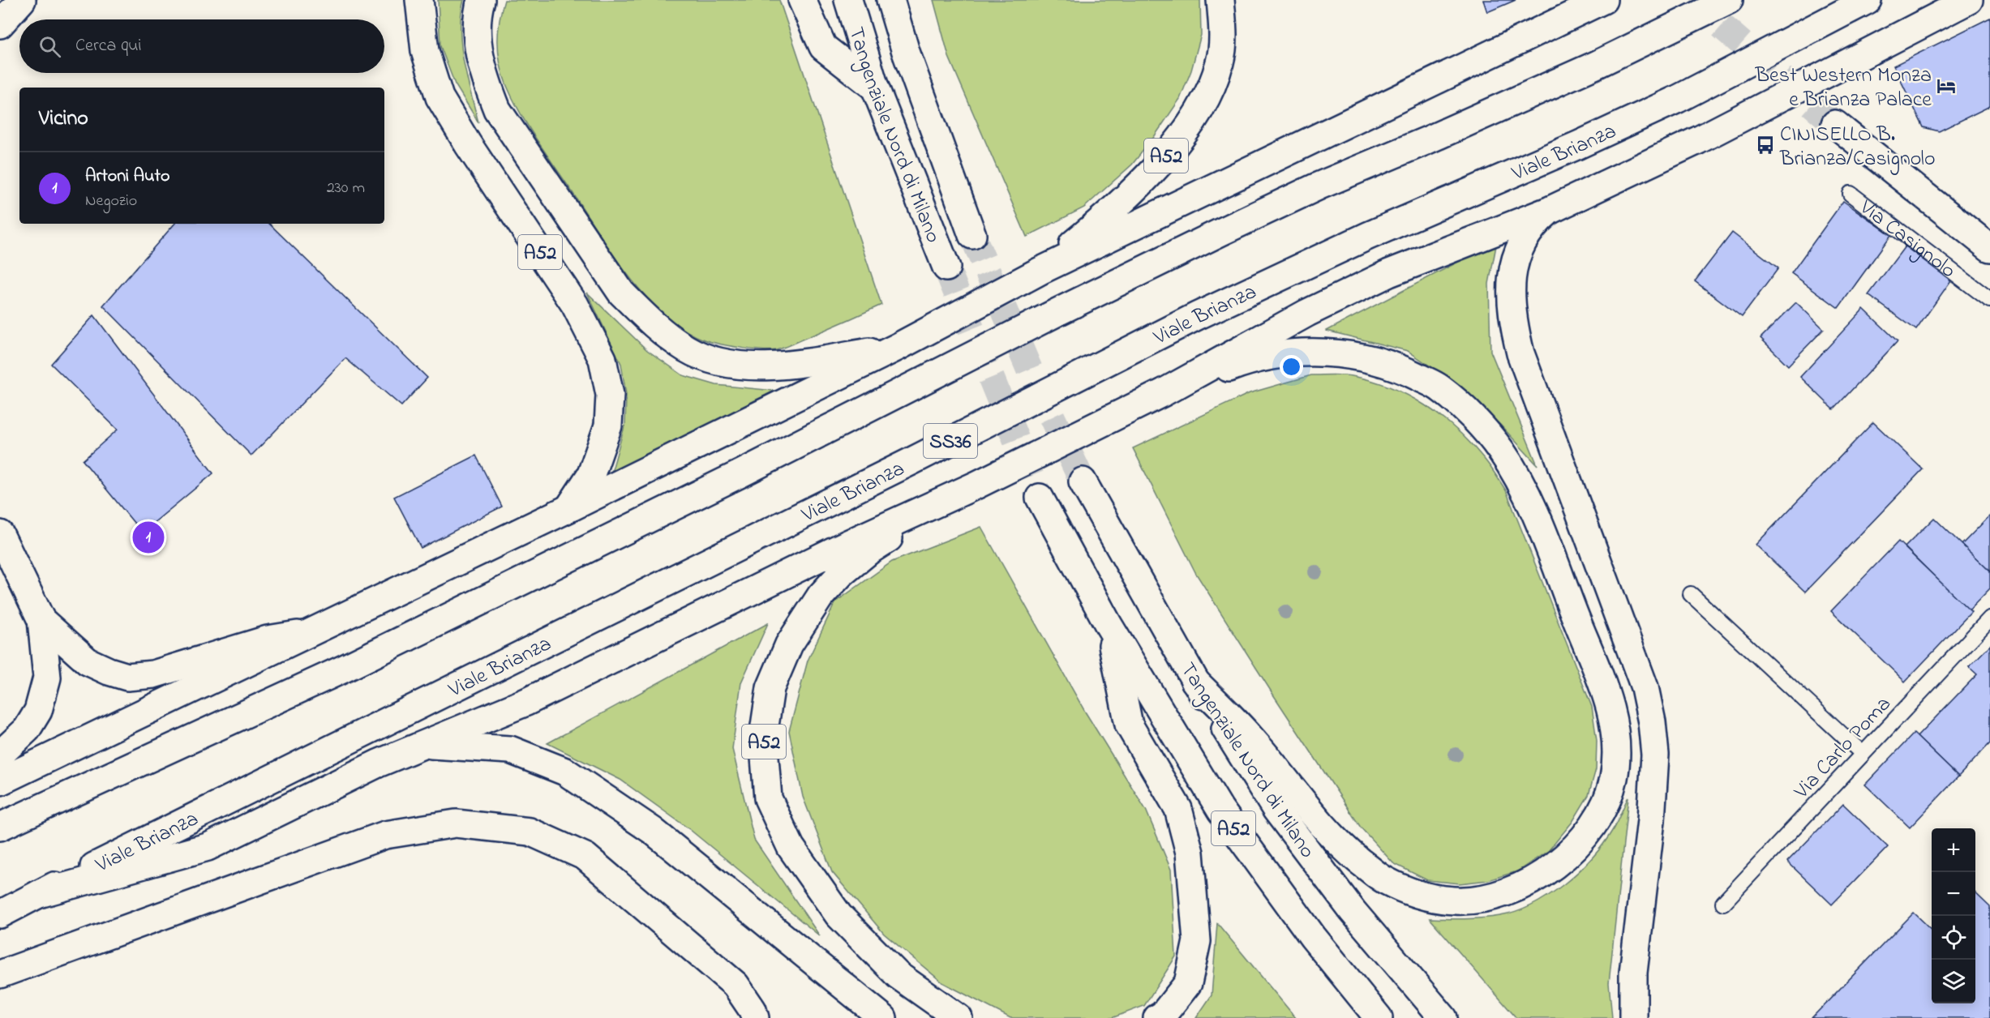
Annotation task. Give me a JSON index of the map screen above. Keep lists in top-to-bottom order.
{
  "streets": {
    "main road": [
      "Tangenziale Nord di Milano",
      "Viale Brianza",
      "A52",
      "Via Casignolo",
      "SS36"
    ],
    "lane": ["Via Carlo Poma"]
  },
  "places": {
    "hotel": ["Best Western Monza e Brianza Palace"],
    "bus stop": ["CINISELLO B. Brianza/Casignolo"]
  },
  "page": {
    "search": "Cerca qui",
    "heading": "Vicino",
    "list": [
      {
        "mark": "1",
        "name": "Artoni Auto",
        "note": "Negozio",
        "value": "230 m"
      }
    ],
    "pins": "1",
    "map_buttons": ["+", "−"]
  }
}
